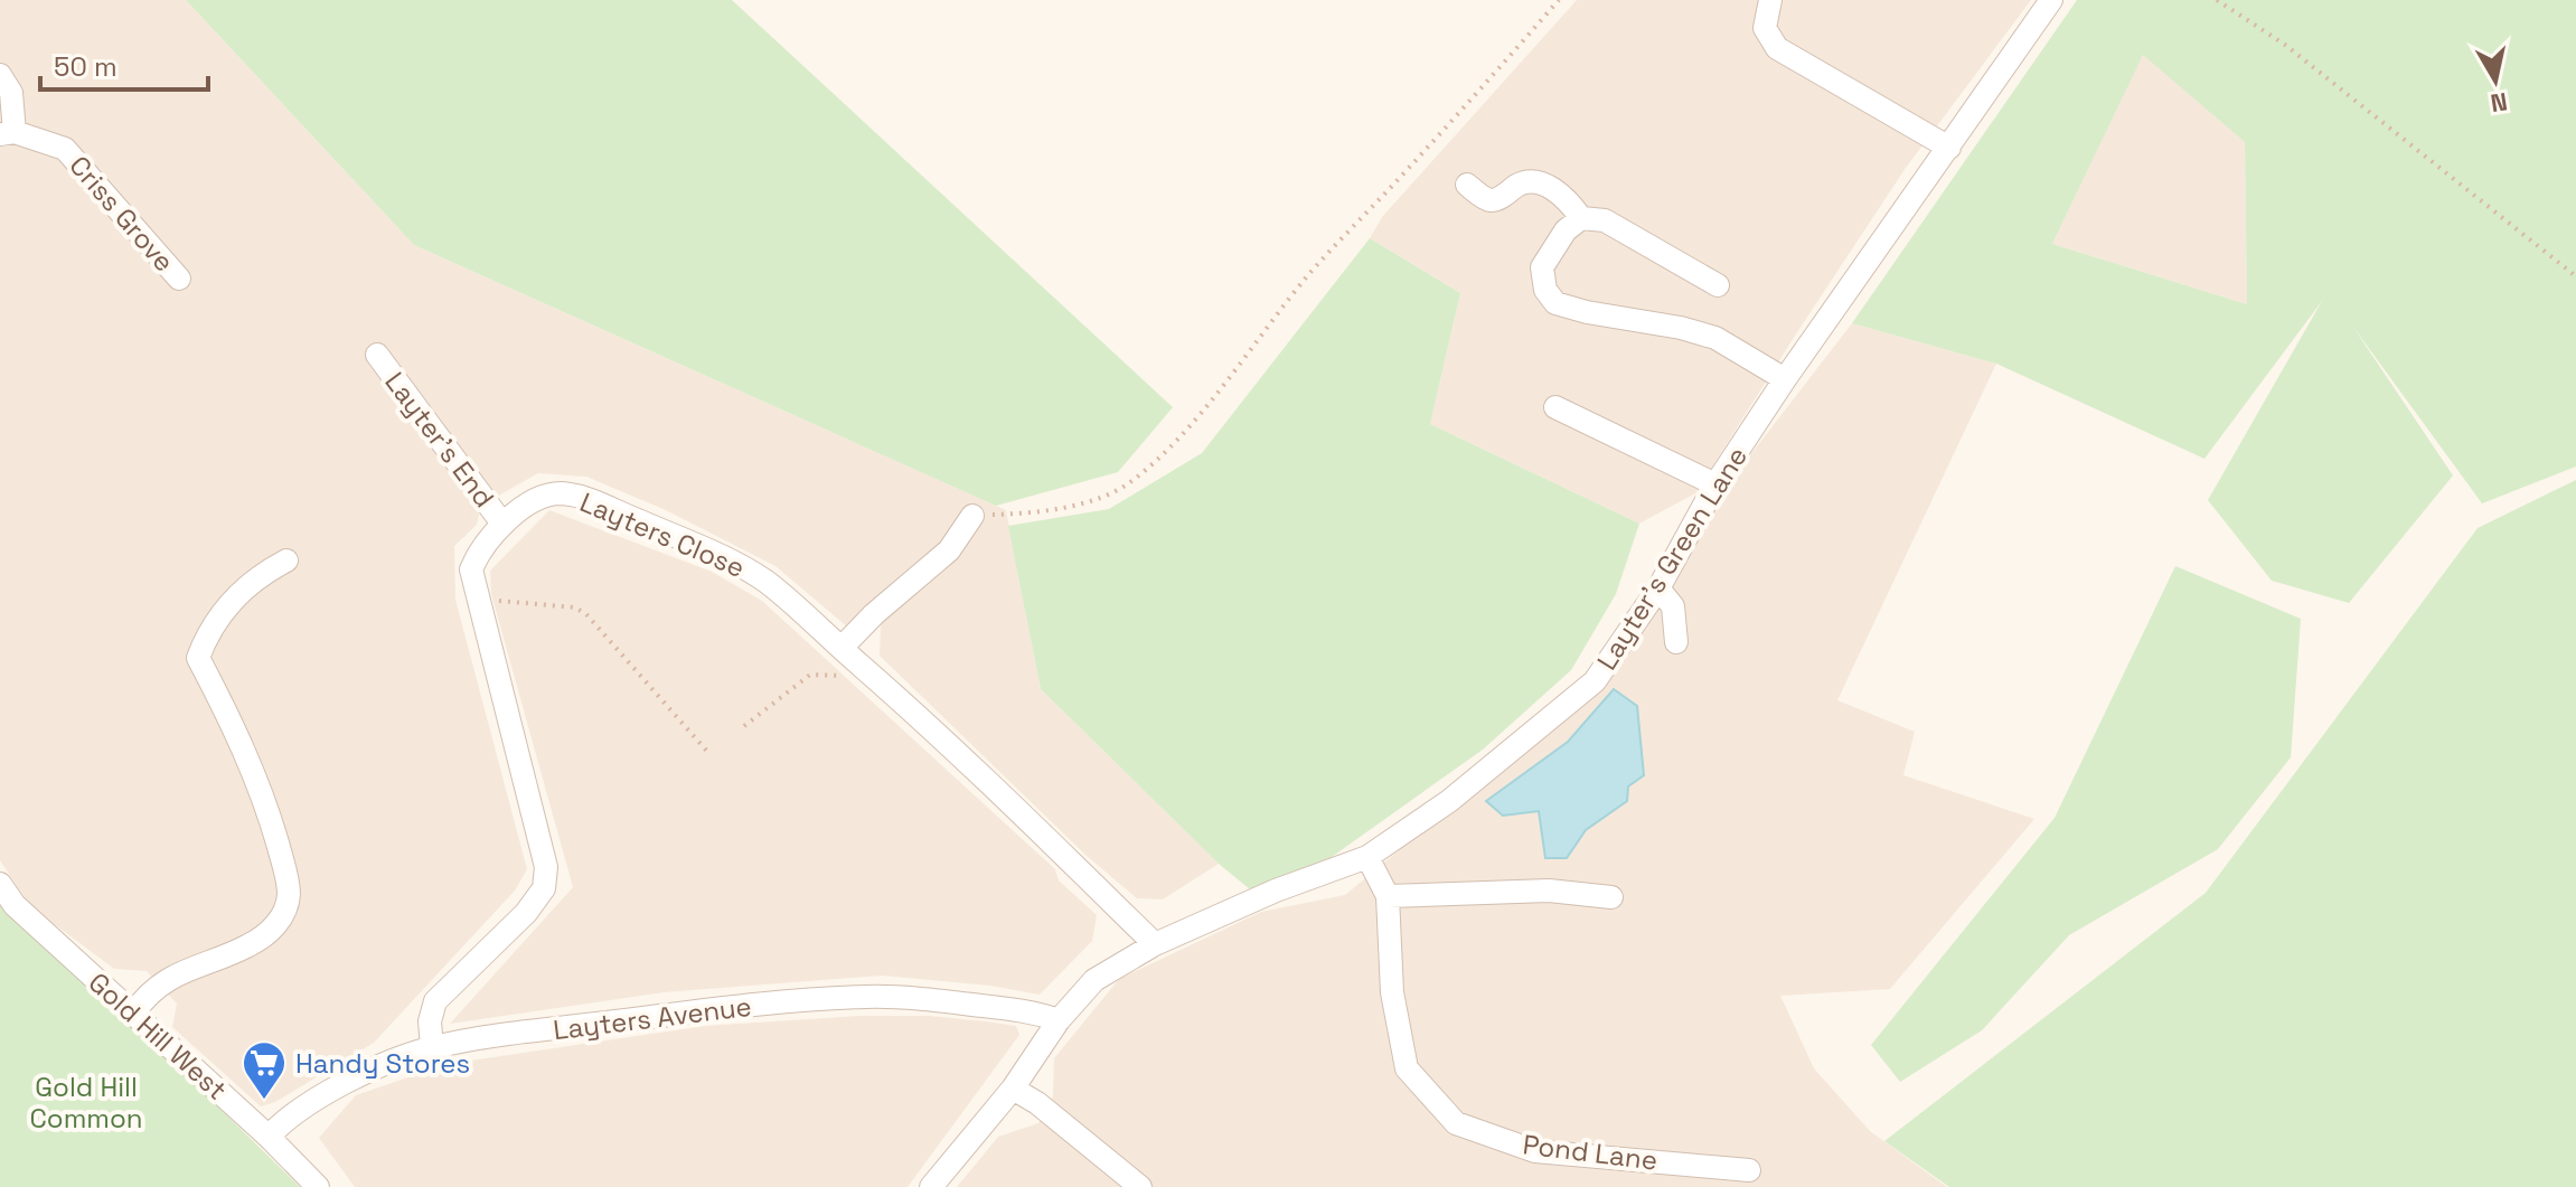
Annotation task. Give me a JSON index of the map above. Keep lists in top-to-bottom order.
{
  "streets": {
    "street": [
      "Criss Grove",
      "Layter's End",
      "Layters Close",
      "Layter's Green Lane",
      "Layters Avenue",
      "Gold Hill West",
      "Pond Lane"
    ]
  },
  "crossings": [
    ["Layter's End", "Layters Close"],
    ["Layters Close", "Layter's Green Lane"],
    ["Layters Close", "Layters Avenue"],
    ["Layter's Green Lane", "Layters Avenue"],
    ["Layter's Green Lane", "Pond Lane"],
    ["Layters Avenue", "Gold Hill West"]
  ],
  "parks": ["Gold Hill Common"],
  "places": {
    "supermarket": ["Handy Stores"]
  },
  "scale_bar": "50 m",
  "north": "bottom"
}
